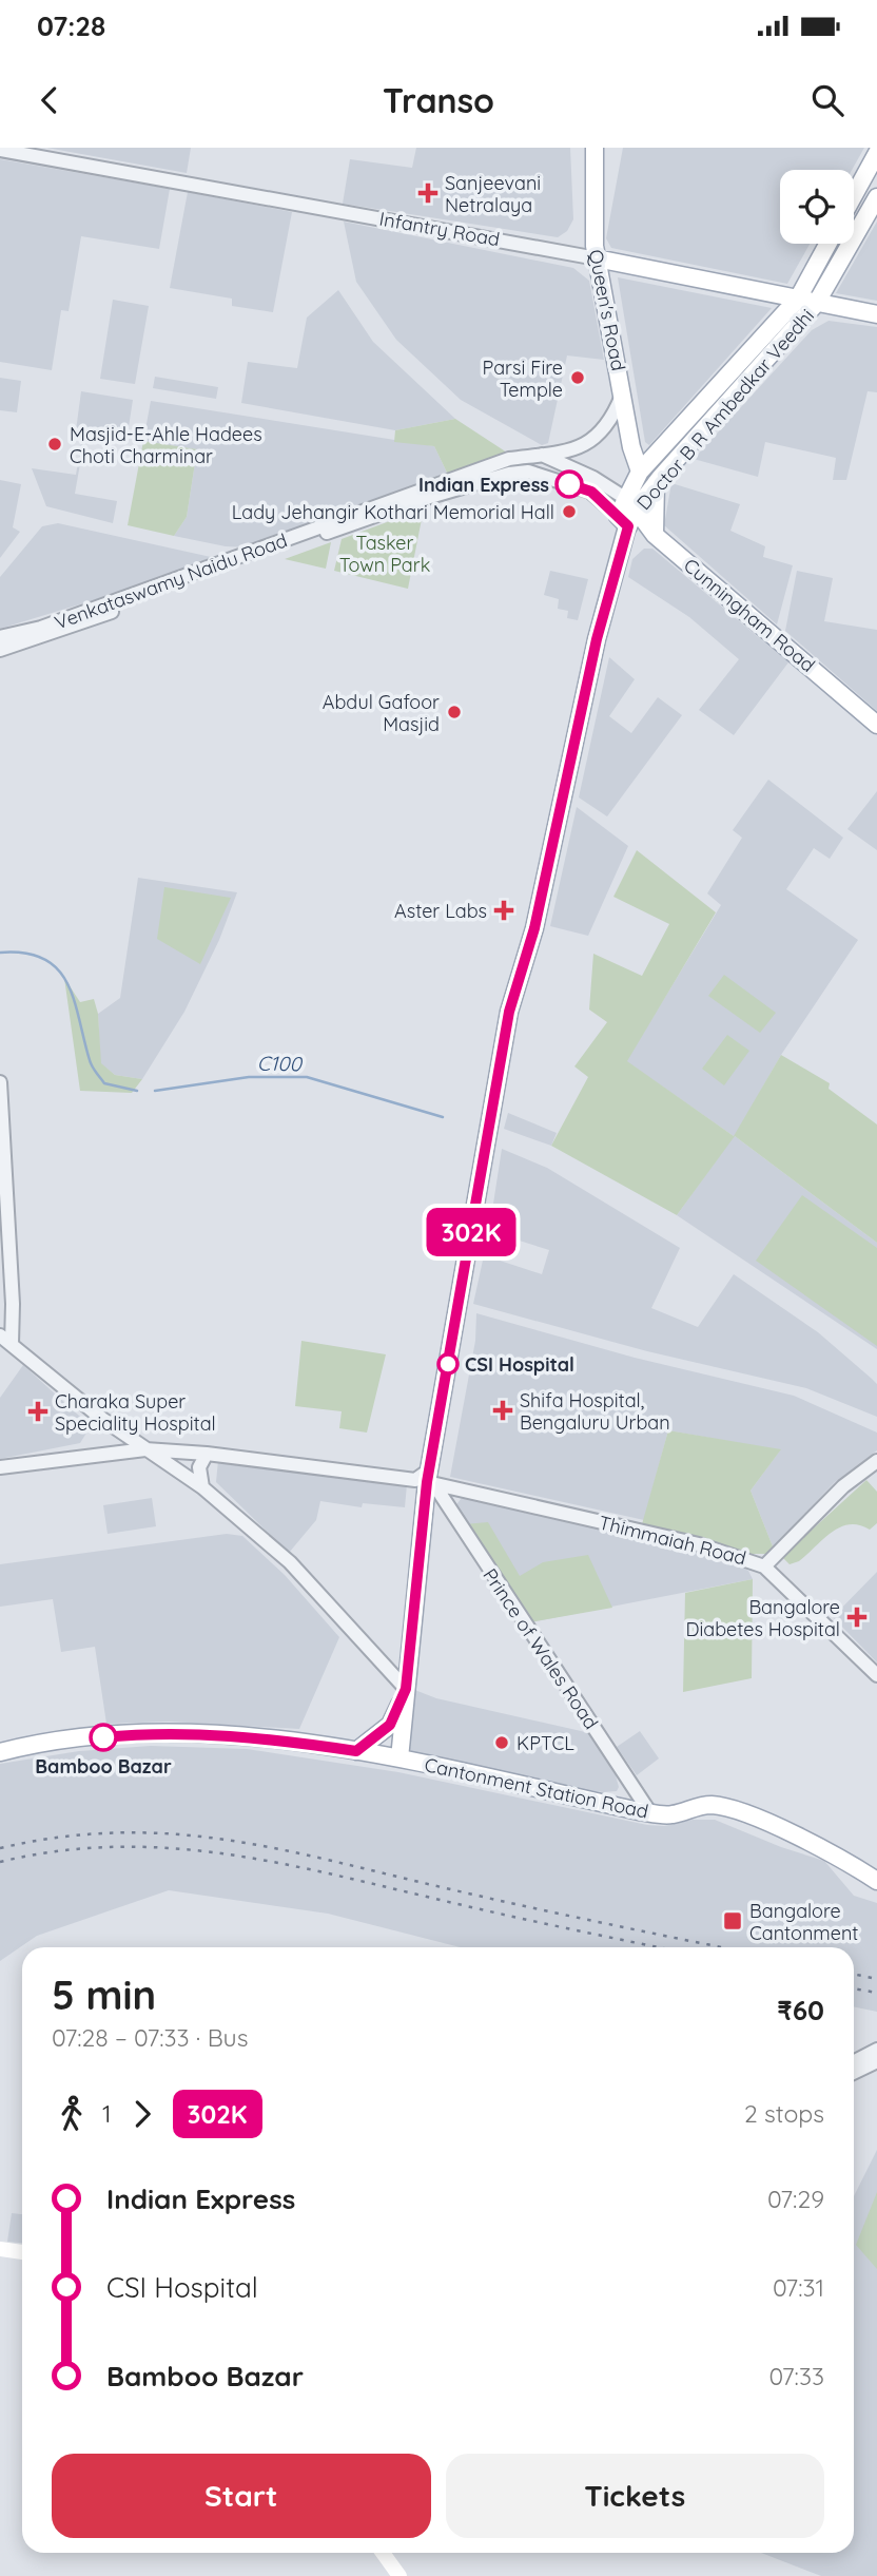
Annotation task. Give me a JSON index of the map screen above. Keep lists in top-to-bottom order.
{
  "streets": {
    "main road": [
      "Infantry Road",
      "Queen's Road",
      "Doctor B R Ambedkar Veedhi",
      "Cunningham Road",
      "Cantonment Station Road"
    ],
    "street": ["Venkataswamy Naidu Road", "Thimmaiah Road", "Prince of Wales Road"]
  },
  "crossings": [
    ["Infantry Road", "Queen's Road"],
    ["Infantry Road", "Doctor B R Ambedkar Veedhi"],
    ["Queen's Road", "Doctor B R Ambedkar Veedhi"],
    ["Queen's Road", "Venkataswamy Naidu Road"],
    ["Doctor B R Ambedkar Veedhi", "Venkataswamy Naidu Road"],
    ["Doctor B R Ambedkar Veedhi", "Cunningham Road"],
    ["Thimmaiah Road", "Prince of Wales Road"],
    ["Prince of Wales Road", "Cantonment Station Road"]
  ],
  "water": ["C100"],
  "parks": ["Tasker Town Park"],
  "places": {
    "health": [
      "Sanjeevani Netralaya",
      "Aster Labs",
      "Shifa Hospital, Bengaluru Urban",
      "Charaka Super Speciality Hospital",
      "Bangalore Diabetes Hospital"
    ],
    "other": [
      "Parsi Fire Temple",
      "Masjid-E-Ahle Hadees Choti Charminar",
      "Indian Express",
      "Lady Jehangir Kothari Memorial Hall",
      "Abdul Gafoor Masjid",
      "CSI Hospital",
      "Bamboo Bazar",
      "KPTCL"
    ],
    "transit": ["Bangalore Cantonment"]
  },
  "lines": ["bus line 302K"],
  "page": {
    "status": "07:28",
    "header": "Transo",
    "on_map": "302K",
    "heading": ["5 min", "07:28 – 07:33 · Bus", "₹60"],
    "legs": ["1", "302K", "2 stops"],
    "list": [
      {
        "name": "Indian Express",
        "value": "07:29"
      },
      {
        "name": "CSI Hospital",
        "value": "07:31"
      },
      {
        "name": "Bamboo Bazar",
        "value": "07:33"
      }
    ],
    "buttons": ["Start", "Tickets"]
  }
}
